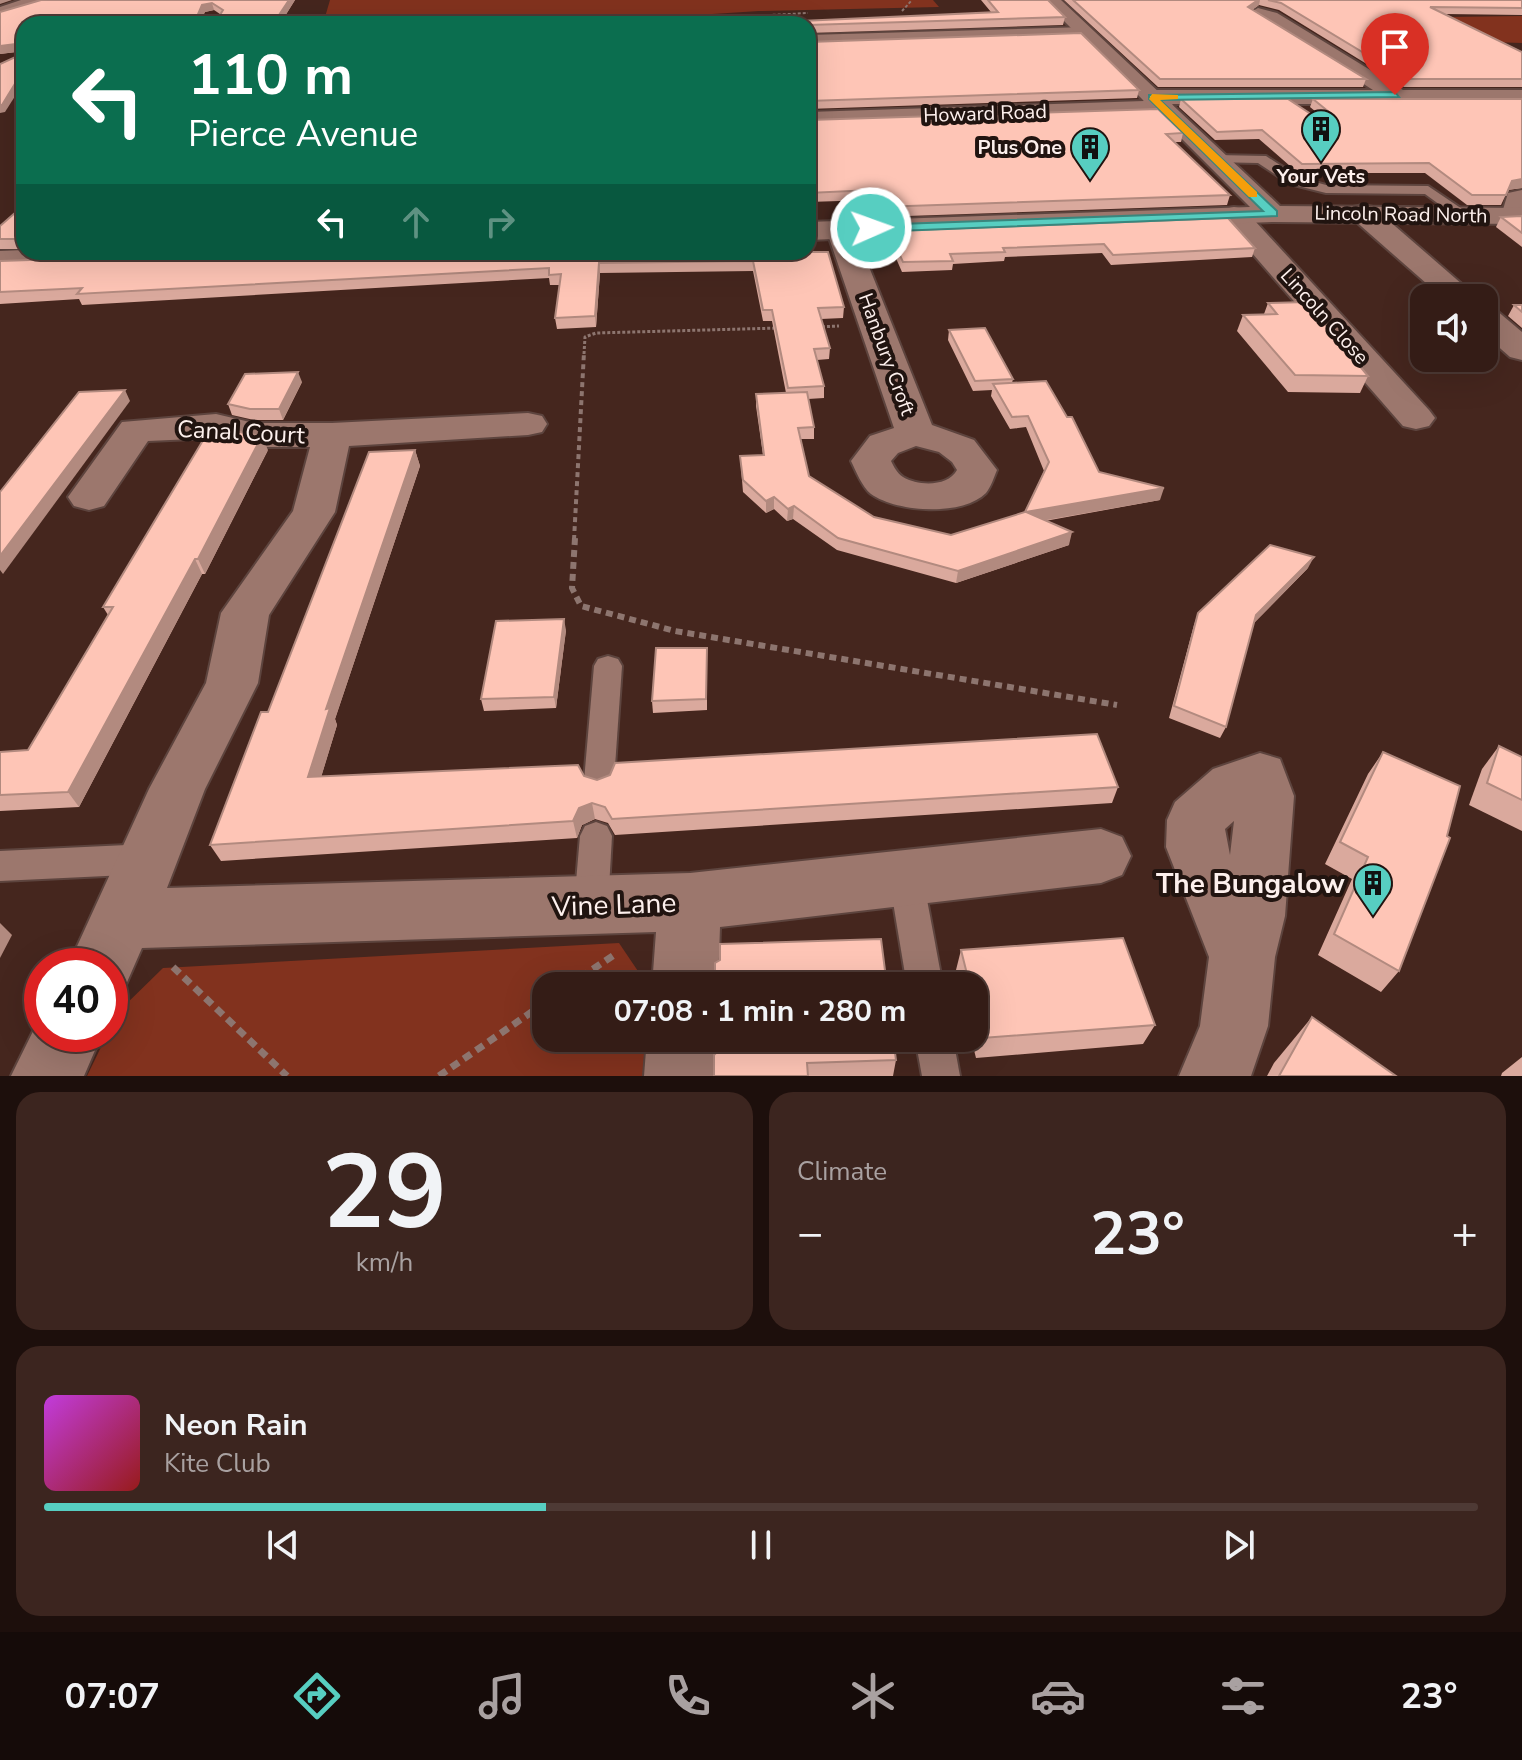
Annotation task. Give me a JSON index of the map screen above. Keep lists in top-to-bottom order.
{
  "streets": {
    "street": [
      "Howard Road",
      "Lincoln Road North",
      "Lincoln Close",
      "Hanbury Croft",
      "Canal Court",
      "Vine Lane"
    ]
  },
  "crossings": [
    ["Lincoln Road North", "Lincoln Close"],
    ["Lincoln Road North", "Hanbury Croft"]
  ],
  "places": {
    "building": ["Your Vets", "Plus One", "The Bungalow"]
  },
  "page": {
    "turn": ["110 m", "Pierce Avenue"],
    "limit": "40",
    "trip": "07:08 · 1 min · 280 m",
    "tile": [
      ["29", "km/h"],
      "Climate"
    ],
    "heat": ["−", "23°", "+"],
    "song": ["Neon Rain", "Kite Club"],
    "tabs": ["07:07", "23°"]
  }
}
